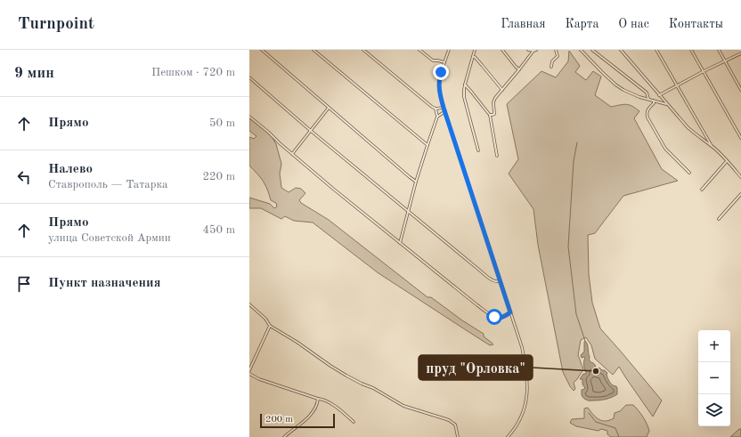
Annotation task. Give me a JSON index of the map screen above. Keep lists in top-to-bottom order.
{
  "places": ["пруд \"Орловка\""],
  "scale_bar": "200 m",
  "page": {
    "header": "Turnpoint",
    "nav": [
      "Главная",
      "Карта",
      "О нас",
      "Контакты"
    ],
    "heading": ["9 мин", "Пешком · 720 m"],
    "list": [
      ["Прямо", "50 m"],
      ["Налево", "Ставрополь — Татарка", "220 m"],
      ["Прямо", "улица Советской Армии", "450 m"],
      "Пункт назначения"
    ],
    "map_buttons": ["+", "−"],
    "scale": "200 m"
  }
}
